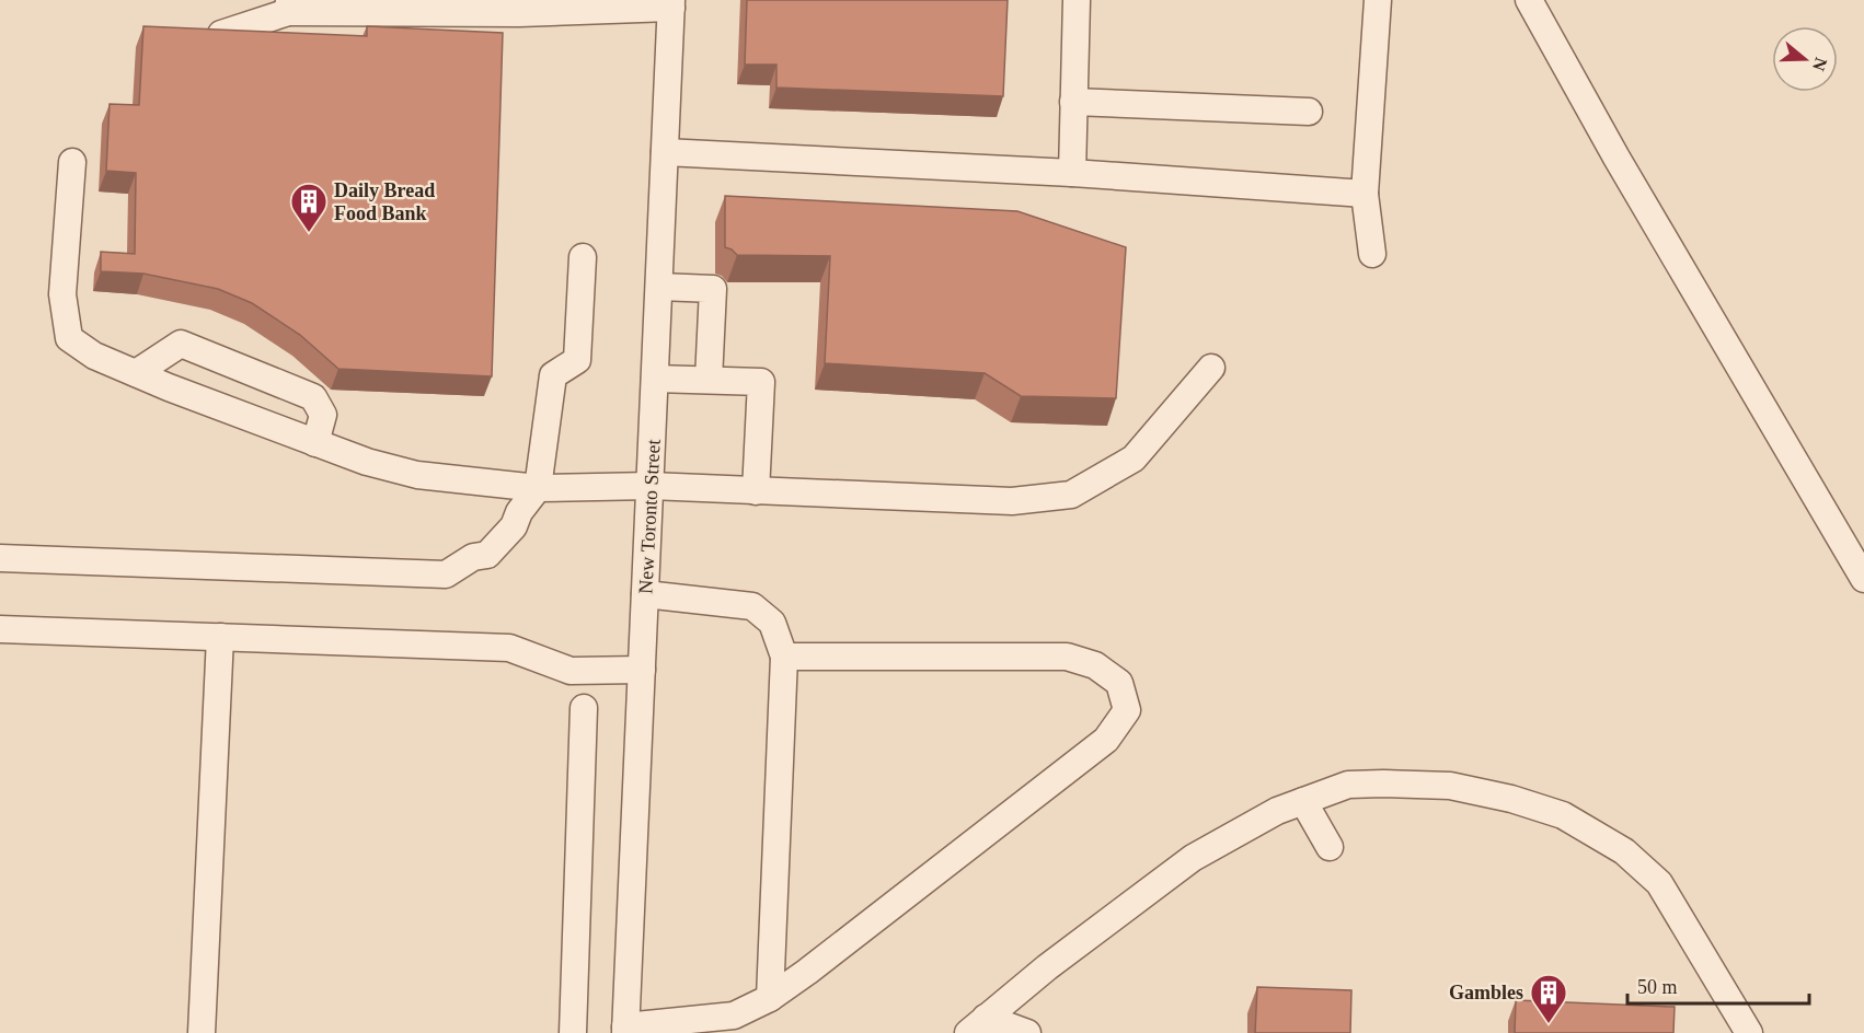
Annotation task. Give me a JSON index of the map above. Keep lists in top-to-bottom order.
{
  "streets": {
    "street": ["New Toronto Street"]
  },
  "places": {
    "building": ["Daily Bread Food Bank", "Gambles"]
  },
  "scale_bar": "50 m",
  "north": "right"
}
